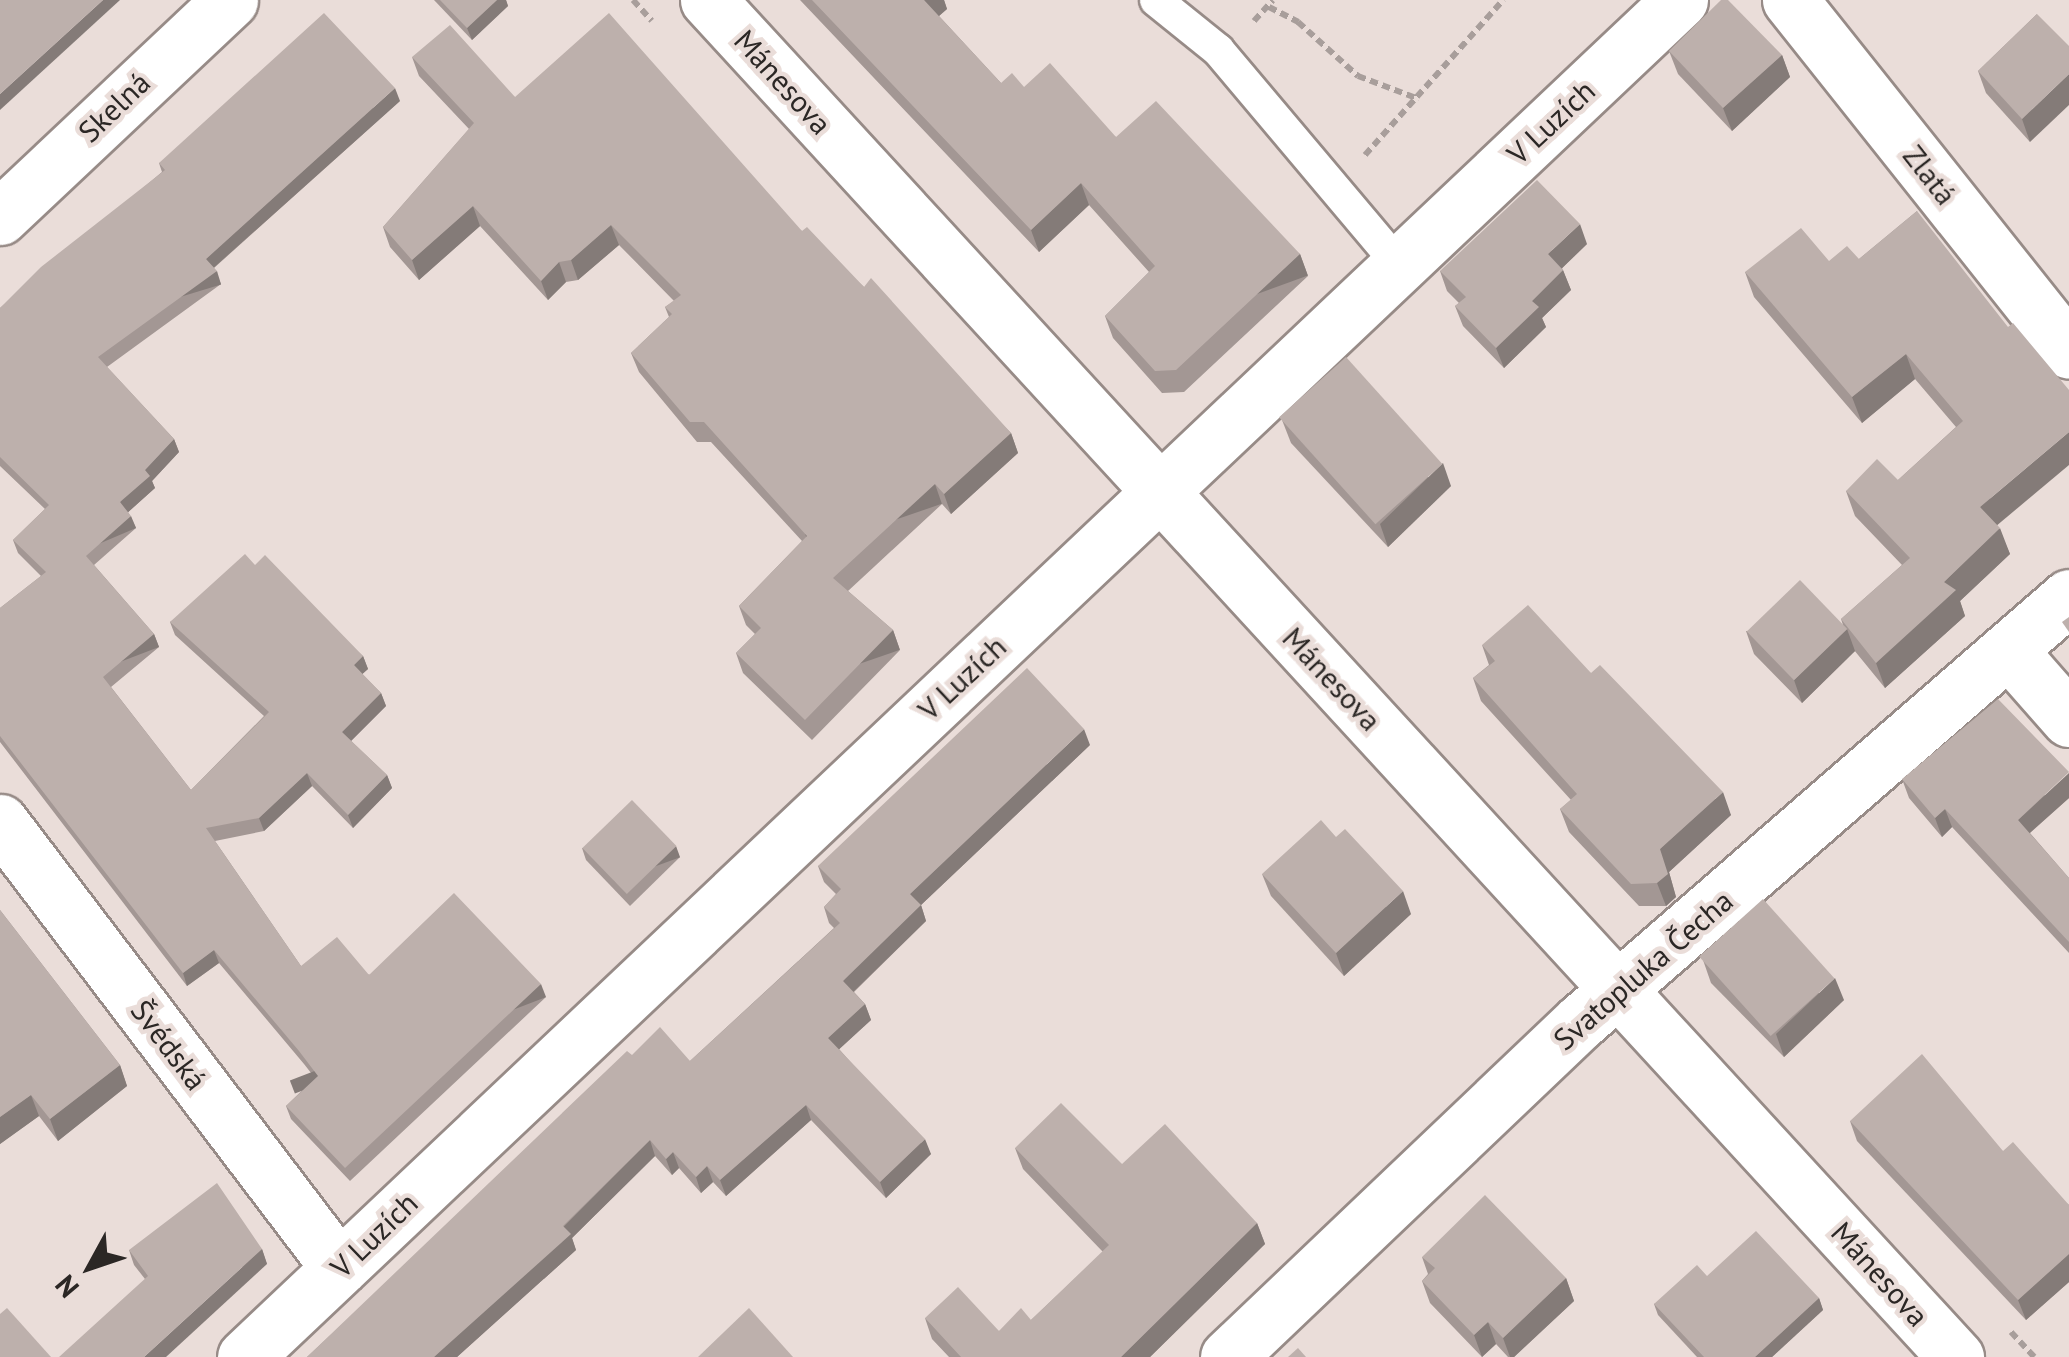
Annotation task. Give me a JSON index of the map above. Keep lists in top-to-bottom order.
{
  "streets": {
    "street": [
      "Mánesova",
      "Skelná",
      "V Luzích",
      "Zlatá",
      "Svatopluka Čecha",
      "Švédská"
    ]
  },
  "crossings": [
    ["Mánesova", "V Luzích"],
    ["Mánesova", "Svatopluka Čecha"],
    ["V Luzích", "Švédská"]
  ],
  "north": "bottom left"
}
